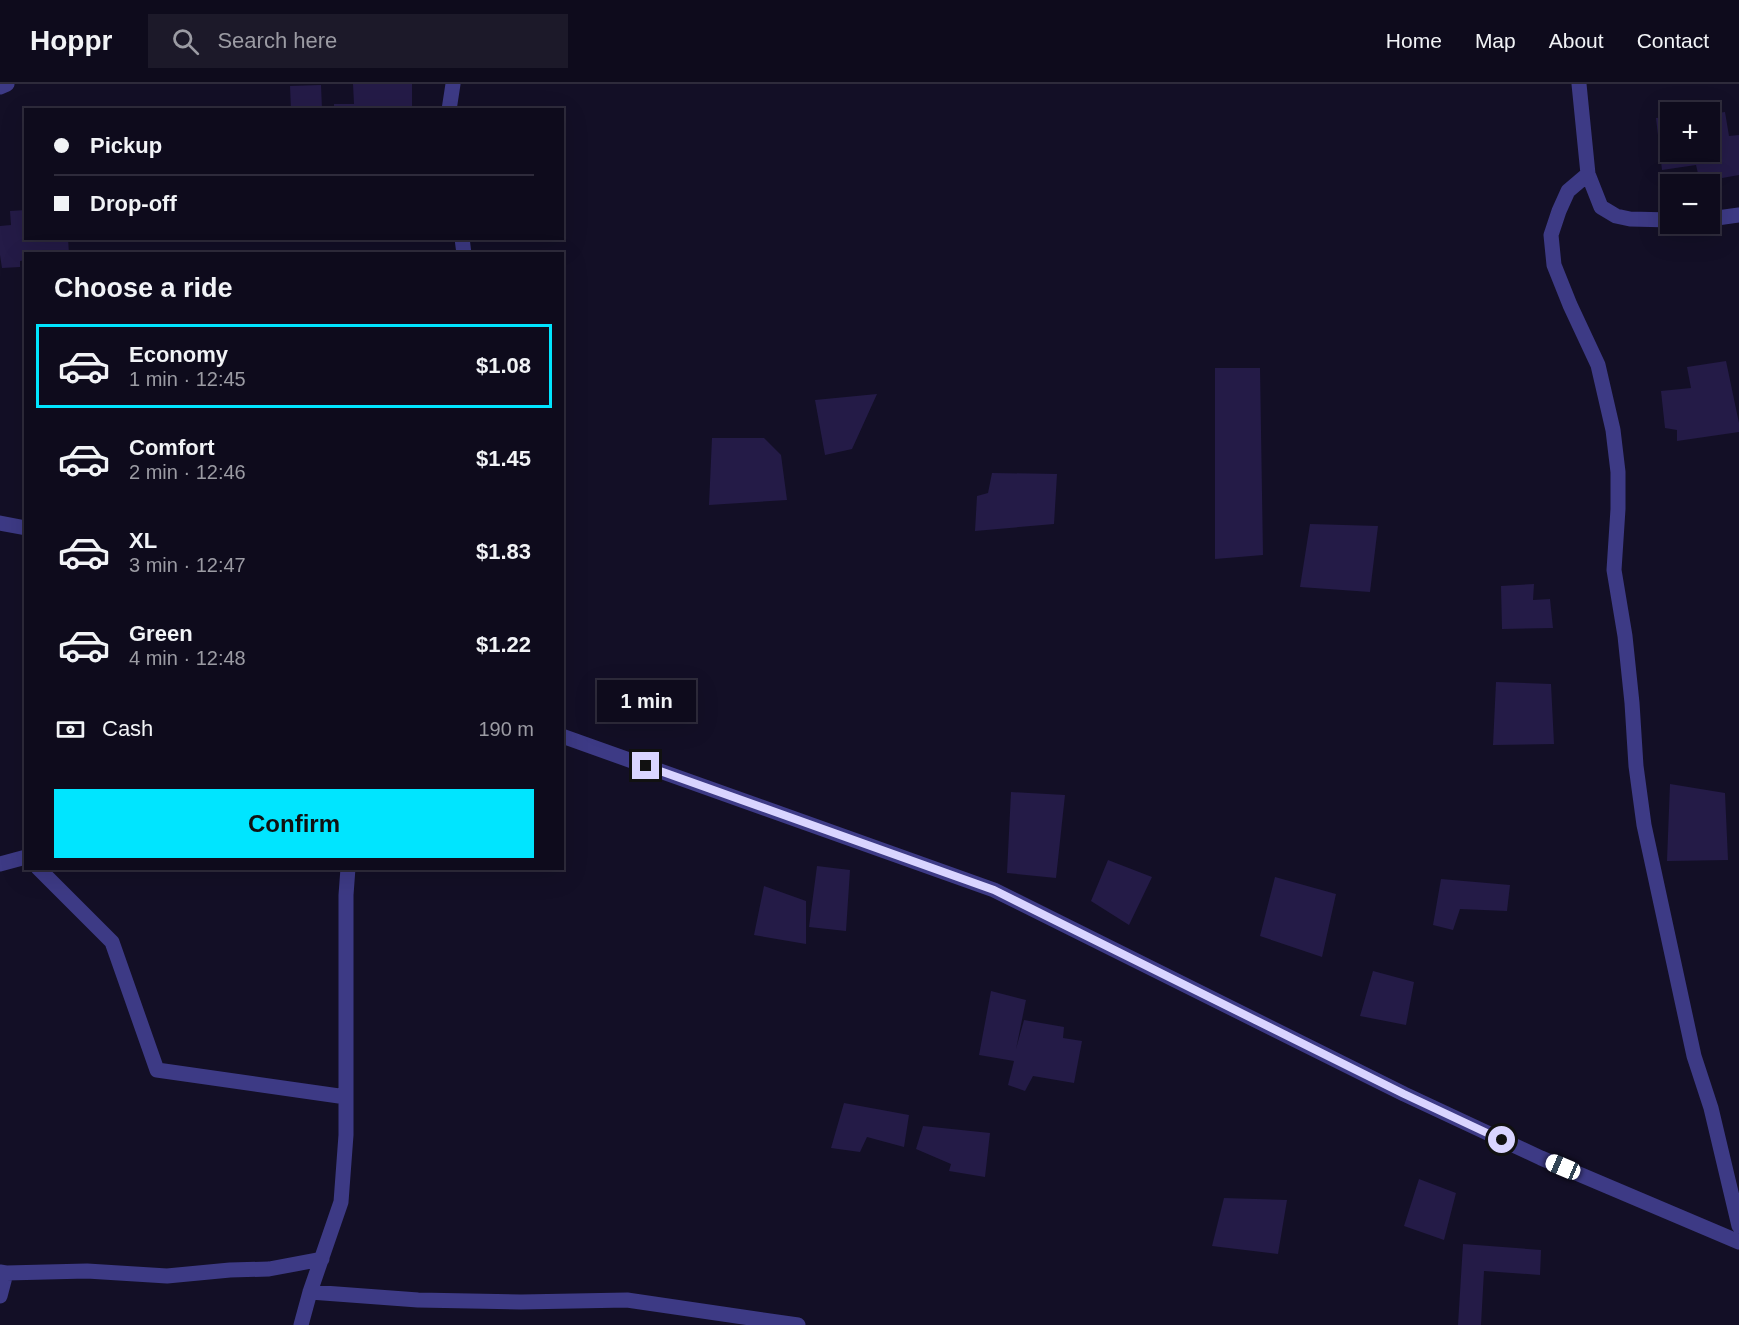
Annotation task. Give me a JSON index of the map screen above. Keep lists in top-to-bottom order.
{
  "page": {
    "header": "Hoppr",
    "search": "Search here",
    "nav": [
      "Home",
      "Map",
      "About",
      "Contact"
    ],
    "map_buttons": ["+", "−"],
    "banner": ["Pickup", "Drop-off"],
    "heading": "Choose a ride",
    "list": [
      {
        "name": "Economy",
        "note": "1 min · 12:45",
        "value": "$1.08"
      },
      {
        "name": "Comfort",
        "note": "2 min · 12:46",
        "value": "$1.45"
      },
      {
        "name": "XL",
        "note": "3 min · 12:47",
        "value": "$1.83"
      },
      {
        "name": "Green",
        "note": "4 min · 12:48",
        "value": "$1.22"
      }
    ],
    "bubble": "1 min",
    "pay": ["Cash", "190 m"],
    "buttons": "Confirm"
  }
}
